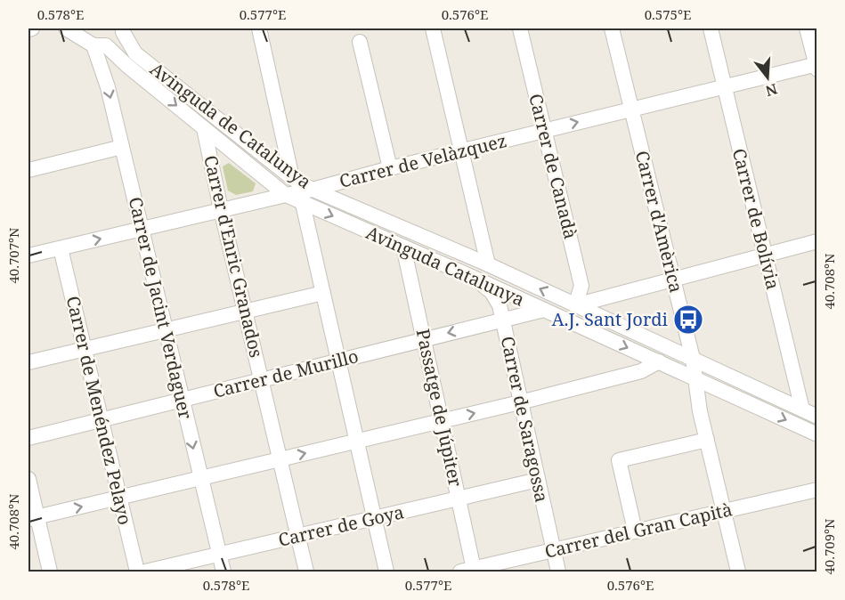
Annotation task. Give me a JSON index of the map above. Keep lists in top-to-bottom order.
{
  "streets": {
    "street": [
      "Avinguda de Catalunya",
      "Carrer de Velàzquez",
      "Carrer de Canadà",
      "Carrer de Bolívia",
      "Carrer d'Amèrica",
      "Carrer d'Enric Granados",
      "Avinguda Catalunya",
      "Carrer de Jacint Verdaguer",
      "Carrer de Murillo",
      "Passatge de Júpiter",
      "Carrer de Menéndez Pelayo",
      "Carrer de Saragossa",
      "Carrer de Goya",
      "Carrer del Gran Capità"
    ]
  },
  "crossings": [
    ["Avinguda de Catalunya", "Carrer de Velàzquez"],
    ["Avinguda de Catalunya", "Carrer de Canadà"],
    ["Avinguda de Catalunya", "Carrer de Bolívia"],
    ["Avinguda de Catalunya", "Carrer d'Amèrica"],
    ["Carrer de Velàzquez", "Carrer de Canadà"],
    ["Carrer de Velàzquez", "Carrer de Bolívia"],
    ["Carrer de Velàzquez", "Carrer d'Amèrica"],
    ["Carrer de Velàzquez", "Carrer d'Enric Granados"],
    ["Carrer de Velàzquez", "Avinguda Catalunya"],
    ["Carrer de Velàzquez", "Carrer de Jacint Verdaguer"],
    ["Carrer de Velàzquez", "Carrer de Menéndez Pelayo"],
    ["Carrer d'Amèrica", "Avinguda Catalunya"],
    ["Carrer d'Amèrica", "Carrer del Gran Capità"],
    ["Carrer d'Enric Granados", "Avinguda Catalunya"],
    ["Carrer d'Enric Granados", "Carrer de Murillo"],
    ["Carrer d'Enric Granados", "Carrer de Goya"],
    ["Avinguda Catalunya", "Carrer de Jacint Verdaguer"],
    ["Avinguda Catalunya", "Carrer de Murillo"],
    ["Avinguda Catalunya", "Passatge de Júpiter"],
    ["Avinguda Catalunya", "Carrer de Saragossa"],
    ["Carrer de Jacint Verdaguer", "Carrer de Murillo"],
    ["Carrer de Jacint Verdaguer", "Carrer de Goya"],
    ["Carrer de Murillo", "Passatge de Júpiter"],
    ["Carrer de Murillo", "Carrer de Menéndez Pelayo"],
    ["Carrer de Murillo", "Carrer de Saragossa"],
    ["Passatge de Júpiter", "Carrer de Goya"],
    ["Passatge de Júpiter", "Carrer del Gran Capità"],
    ["Carrer de Saragossa", "Carrer de Goya"],
    ["Carrer de Saragossa", "Carrer del Gran Capità"]
  ],
  "one_way": ["Avinguda Catalunya"],
  "places": {
    "bus stop": ["A.J. Sant Jordi"]
  },
  "north": "bottom",
  "coordinates": [
    "0.578°E",
    "0.577°E",
    "0.576°E",
    "0.575°E",
    "40.707°N",
    "40.708°N",
    "40.709°N"
  ]
}
